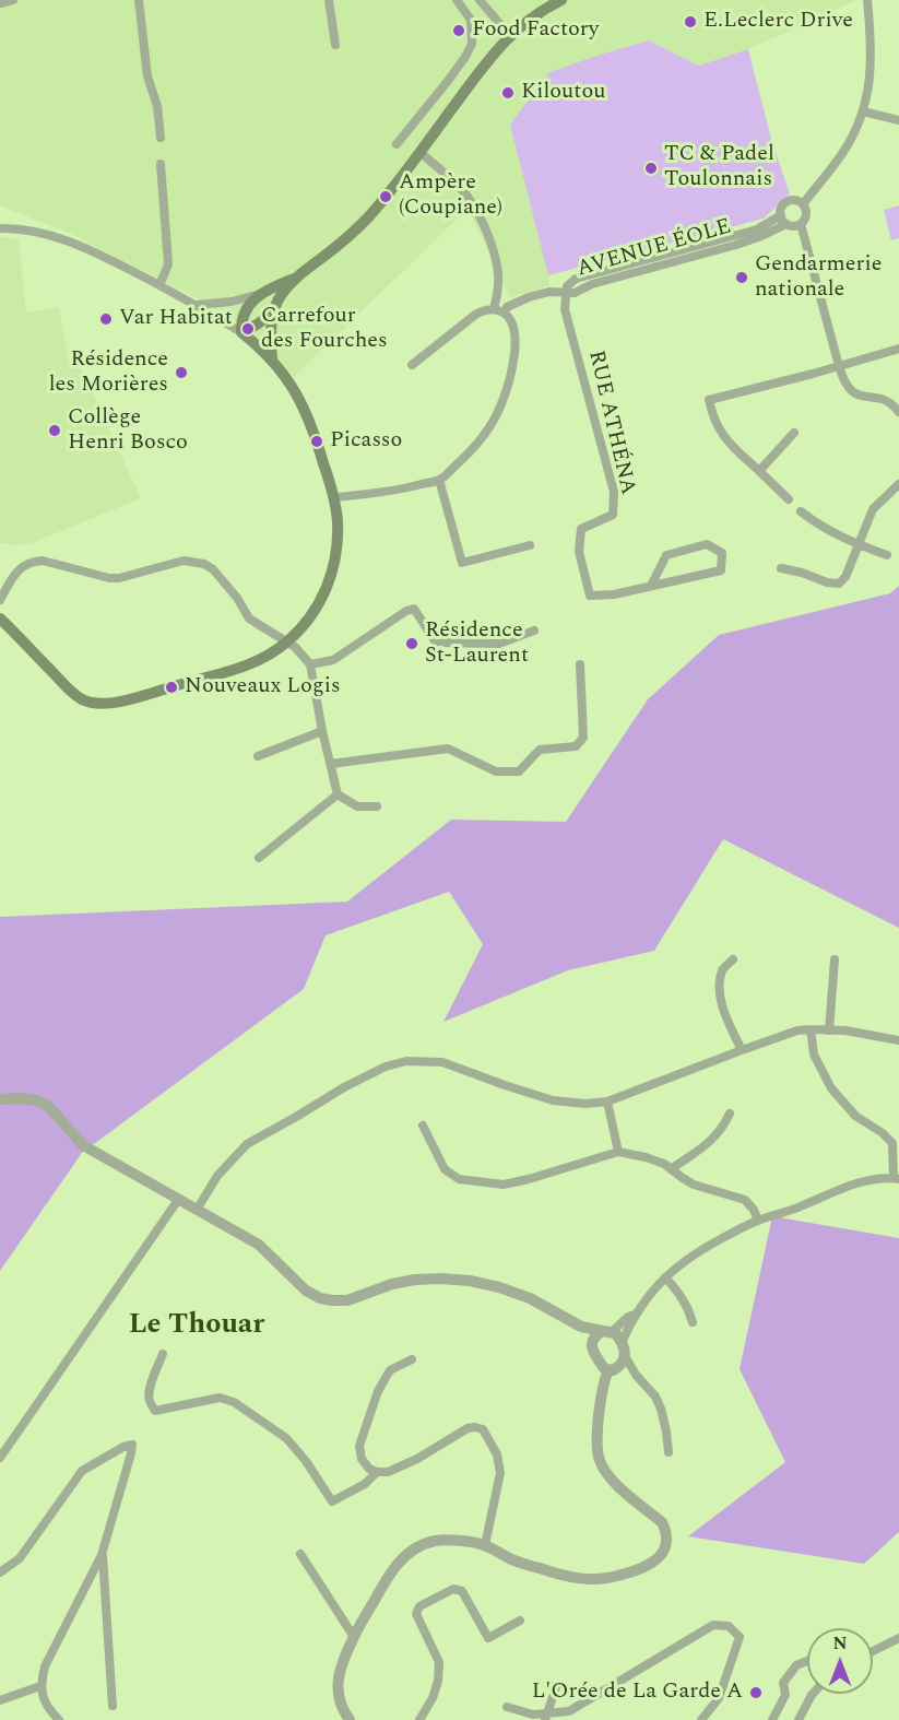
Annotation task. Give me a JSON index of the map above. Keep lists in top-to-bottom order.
{
  "streets": {
    "street": ["AVENUE ÉOLE", "RUE ATHÉNA"]
  },
  "crossings": [
    ["AVENUE ÉOLE", "RUE ATHÉNA"]
  ],
  "districts": ["Le Thouar"],
  "places": [
    "E.Leclerc Drive",
    "Food Factory",
    "Kiloutou",
    "TC & Padel Toulonnais",
    "Ampère (Coupiane)",
    "Gendarmerie nationale",
    "Var Habitat",
    "Carrefour des Fourches",
    "Résidence les Morières",
    "Collège Henri Bosco",
    "Picasso",
    "Résidence St-Laurent",
    "Nouveaux Logis",
    "L'Orée de La Garde A"
  ],
  "north": "top"
}
